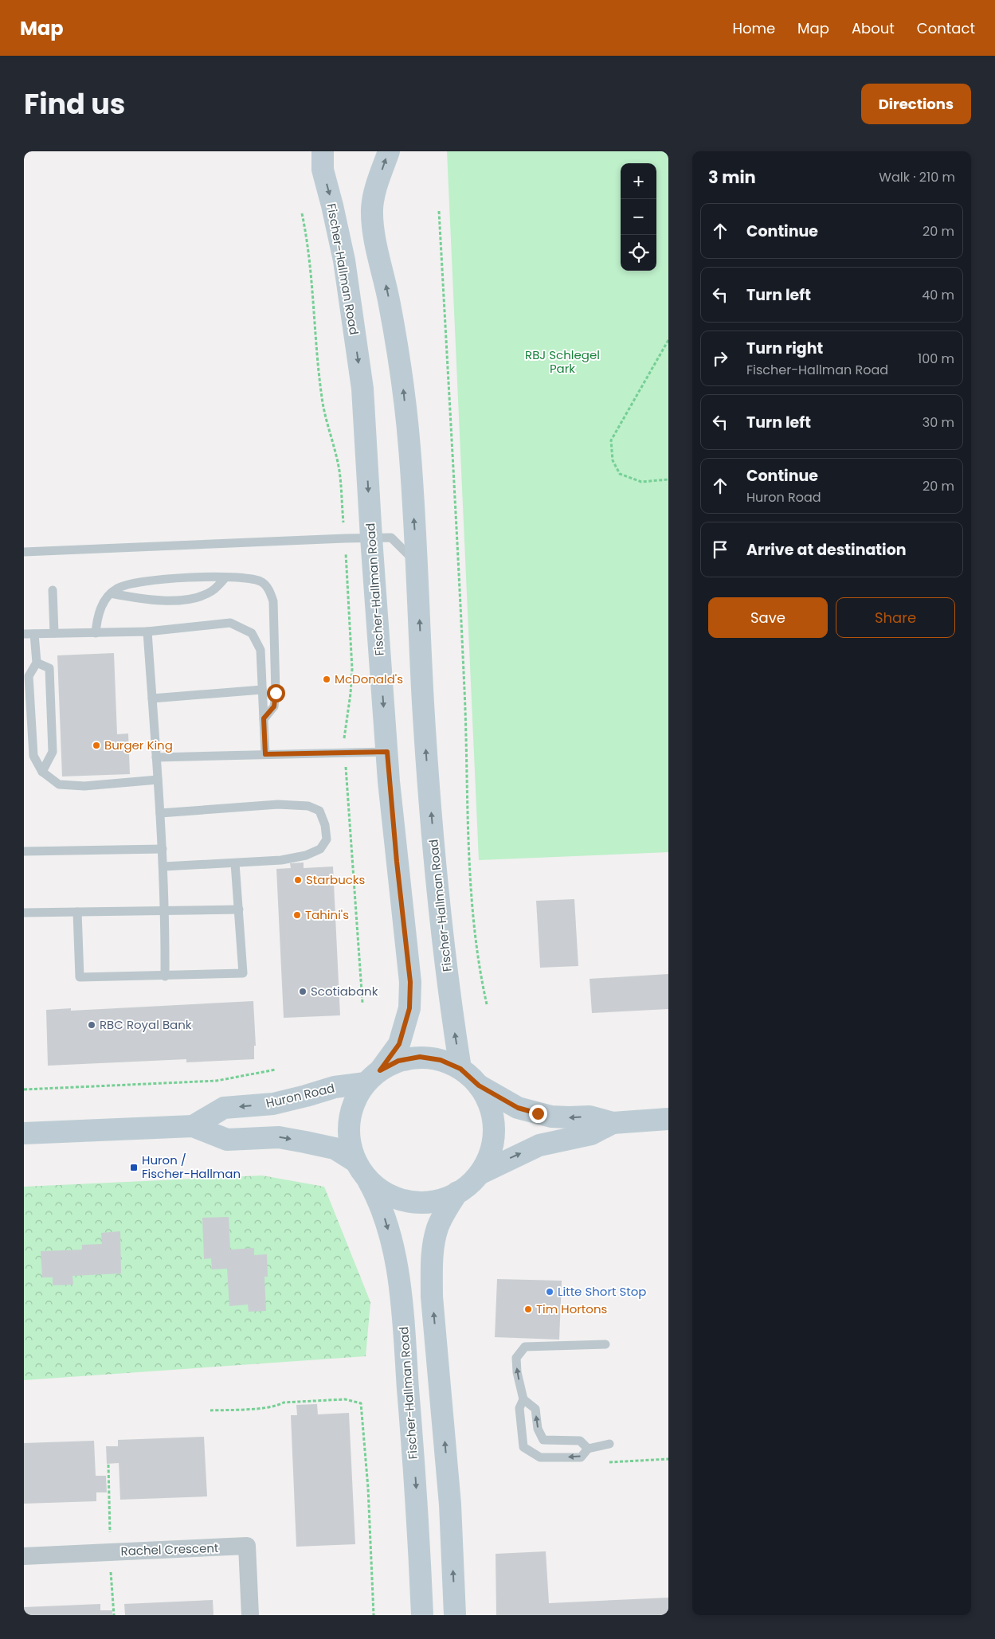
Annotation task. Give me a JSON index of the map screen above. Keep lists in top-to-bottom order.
{
  "streets": {
    "main road": ["Fischer-Hallman Road", "Huron Road"],
    "street": ["Rachel Crescent"]
  },
  "crossings": [
    ["Fischer-Hallman Road", "Huron Road"]
  ],
  "parks": ["RBJ Schlegel Park"],
  "places": {
    "other": [
      "McDonald's",
      "Burger King",
      "Starbucks",
      "Tahini's",
      "Scotiabank",
      "RBC Royal Bank",
      "Litte Short Stop",
      "Tim Hortons"
    ],
    "transit": ["Huron / Fischer-Hallman"]
  },
  "page": {
    "header": "Map",
    "nav": [
      "Home",
      "Map",
      "About",
      "Contact"
    ],
    "title": "Find us",
    "buttons": [
      "Directions",
      ["Save", "Share"]
    ],
    "heading": ["3 min", "Walk · 210 m"],
    "map_buttons": ["+", "−"],
    "list": [
      ["Continue", "20 m"],
      ["Turn left", "40 m"],
      ["Turn right", "Fischer-Hallman Road", "100 m"],
      ["Turn left", "30 m"],
      ["Continue", "Huron Road", "20 m"],
      "Arrive at destination"
    ]
  }
}
